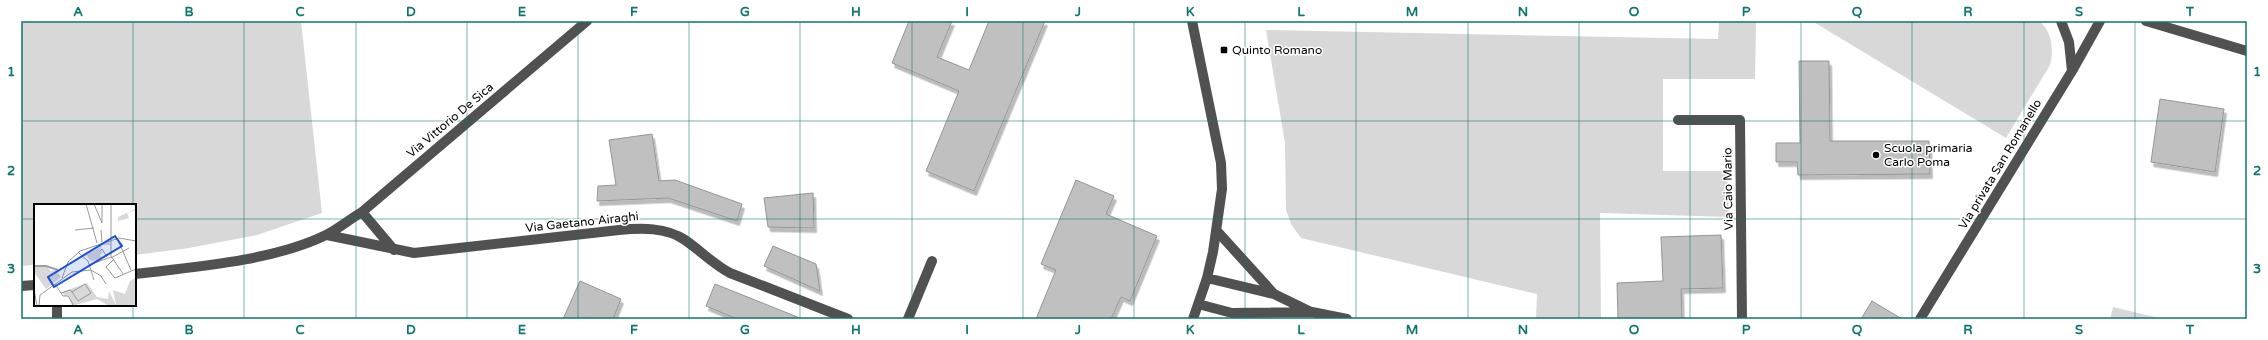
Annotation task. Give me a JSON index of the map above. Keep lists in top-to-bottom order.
{
  "streets": {
    "street": [
      "Via Vittorio De Sica",
      "Via privata San Romanello",
      "Via Caio Mario",
      "Via Gaetano Airaghi"
    ]
  },
  "crossings": [
    ["Via Vittorio De Sica", "Via Gaetano Airaghi"]
  ],
  "places": {
    "transit": ["Quinto Romano"],
    "other": ["Scuola primaria Carlo Poma"]
  },
  "grid": {
    "columns": [
      "A",
      "B",
      "C",
      "D",
      "E",
      "F",
      "G",
      "H",
      "I",
      "J",
      "K",
      "L",
      "M",
      "N",
      "O",
      "P",
      "Q",
      "R",
      "S",
      "T"
    ],
    "rows": ["1", "2", "3"]
  }
}
